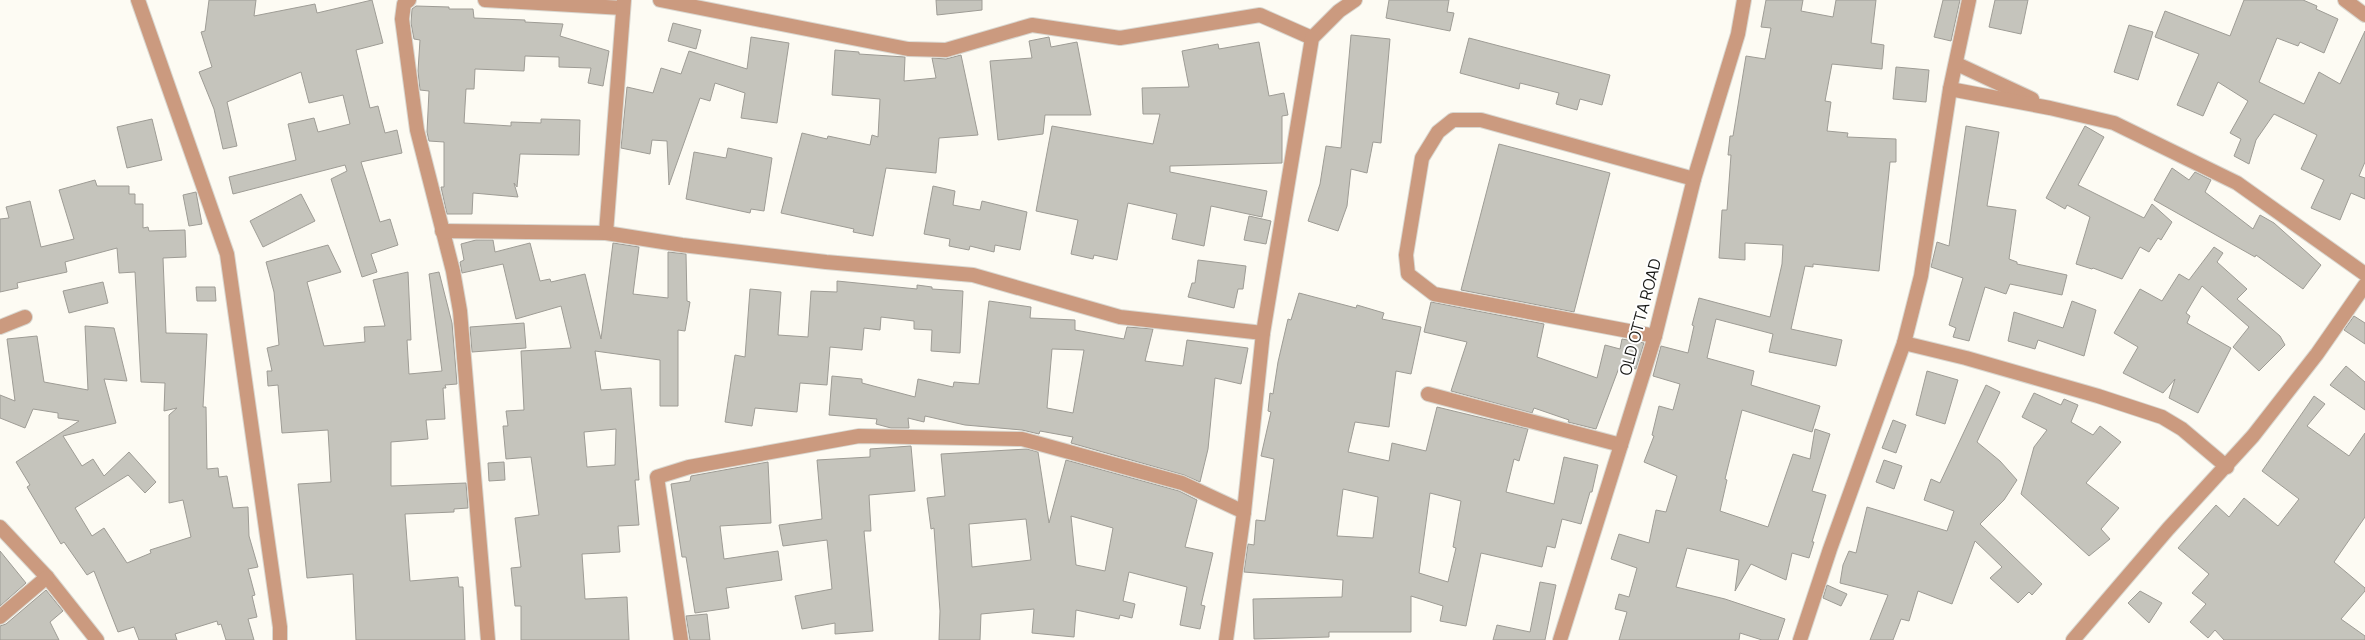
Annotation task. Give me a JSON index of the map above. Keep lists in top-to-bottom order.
{
  "streets": {
    "street": ["OLD OTTA ROAD"]
  }
}
